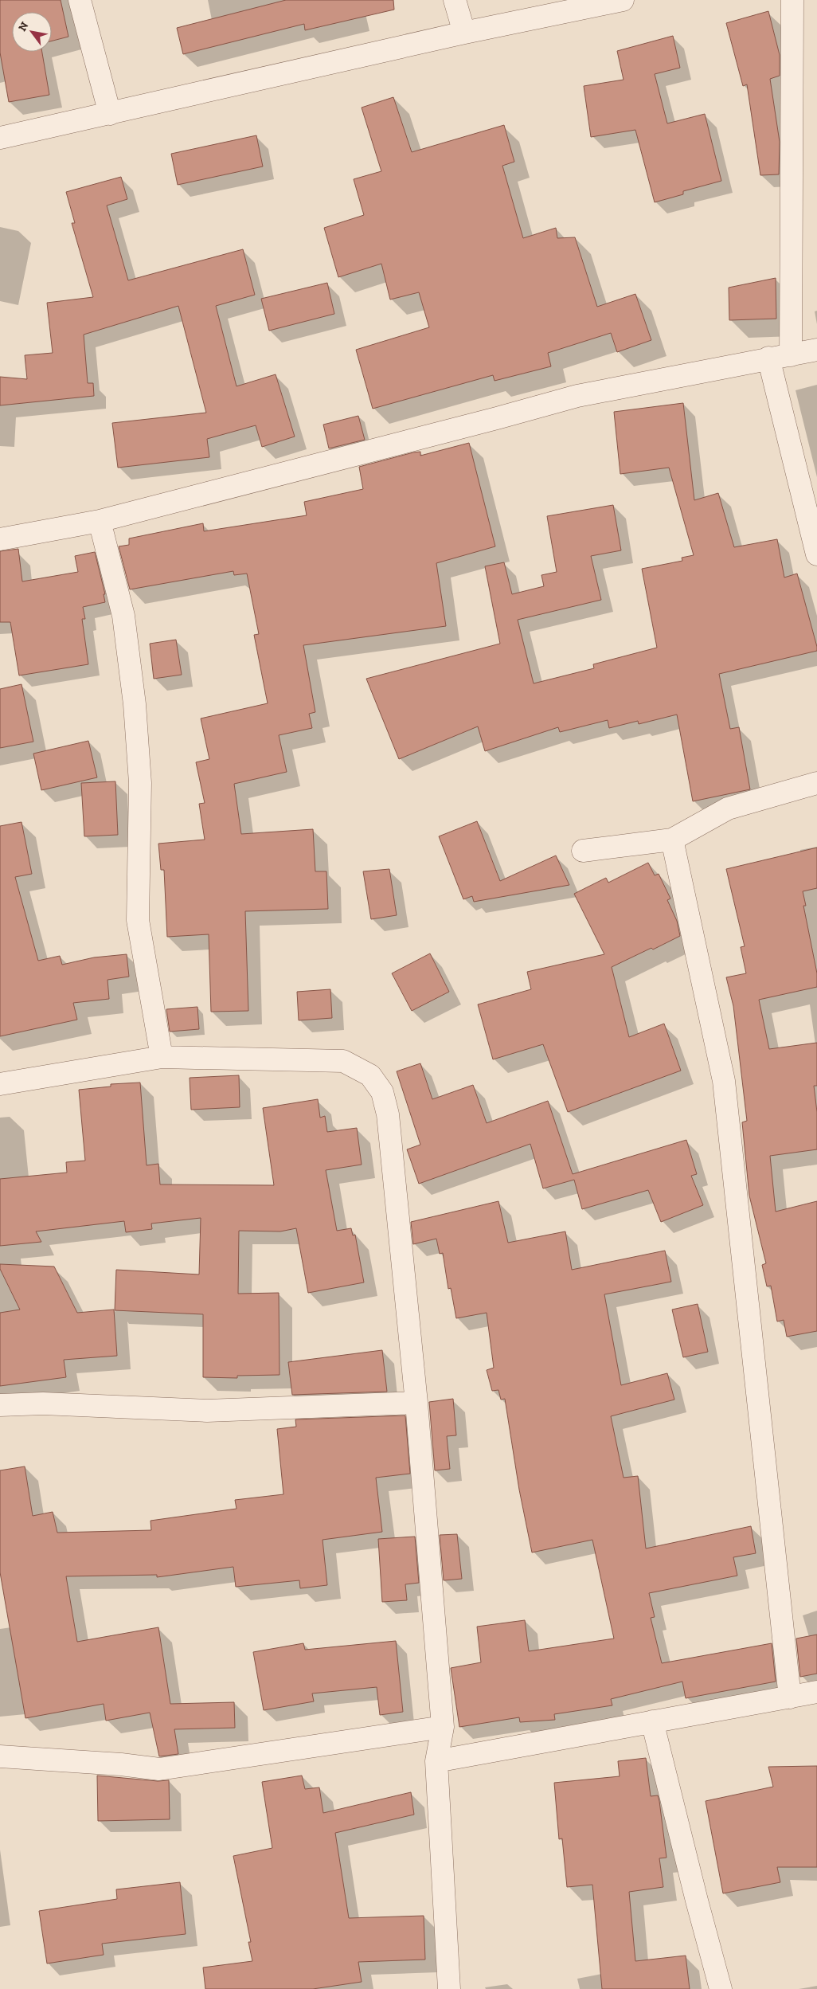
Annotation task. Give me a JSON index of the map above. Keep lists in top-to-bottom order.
{
  "north": "top left"
}
